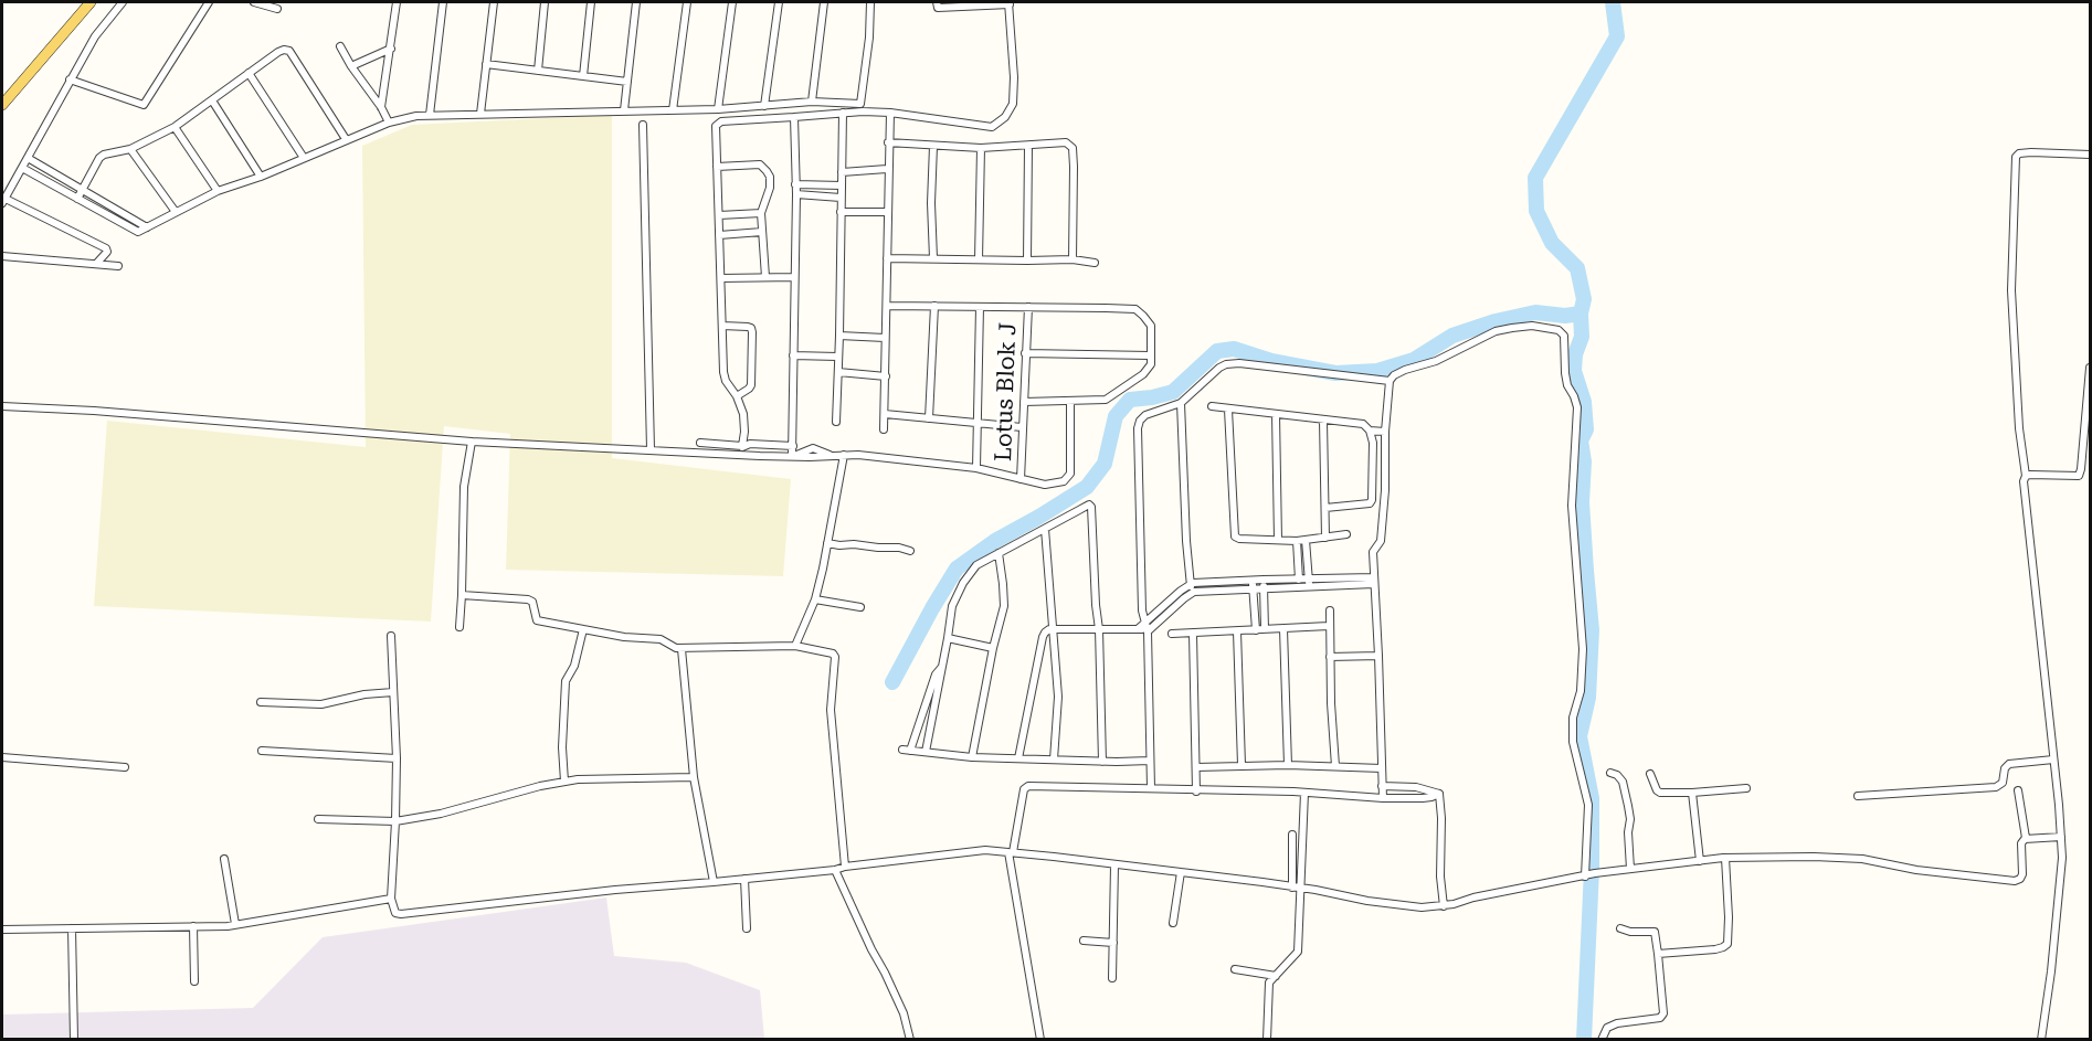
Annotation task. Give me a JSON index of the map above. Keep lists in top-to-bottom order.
{
  "streets": {
    "street": ["Lotus Blok J"]
  }
}
